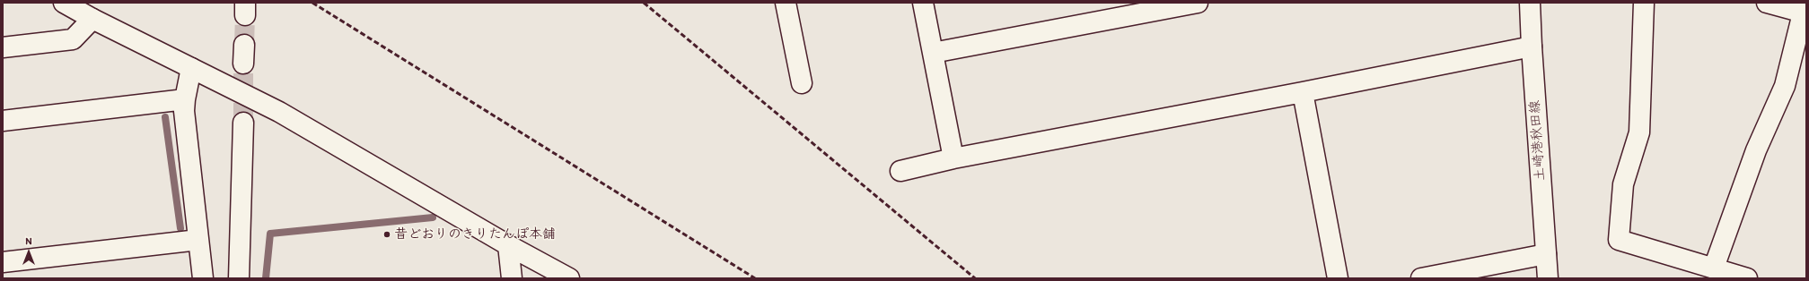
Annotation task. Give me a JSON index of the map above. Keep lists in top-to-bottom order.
{
  "streets": {
    "street": ["土崎港秋田線"]
  },
  "places": ["昔どおりのきりたんぽ本舗"],
  "north": "top"
}
